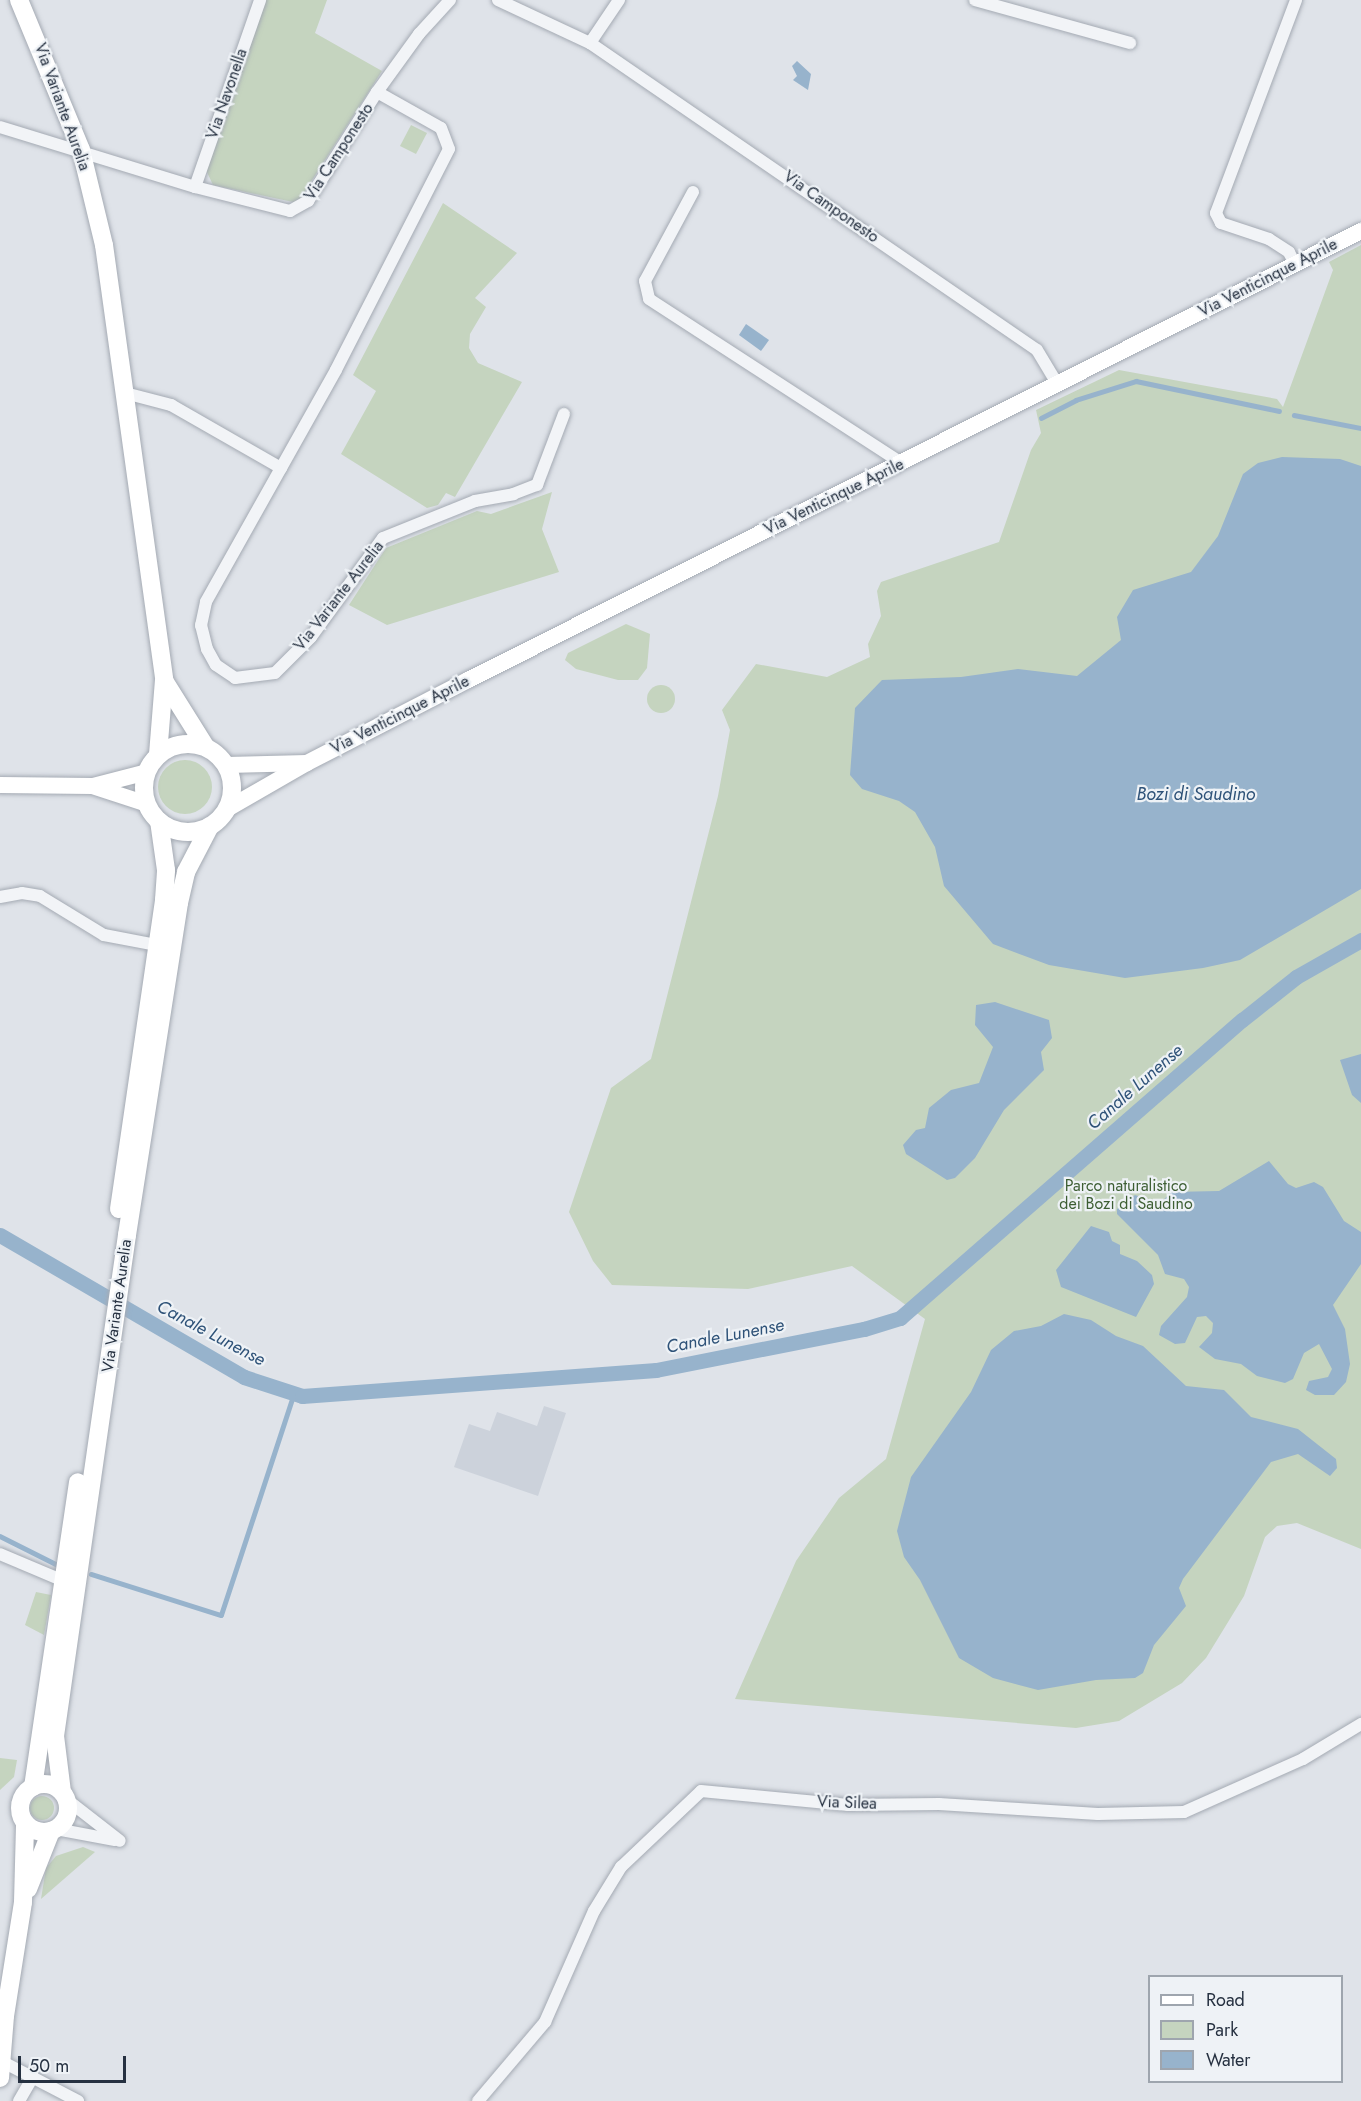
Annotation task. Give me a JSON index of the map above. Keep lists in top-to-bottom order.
{
  "streets": {
    "main road": ["Via Variante Aurelia", "Via Venticinque Aprile"],
    "street": ["Via Navonella", "Via Camponesto", "Via Silea"]
  },
  "crossings": [
    ["Via Navonella", "Via Camponesto"],
    ["Via Variante Aurelia", "Via Camponesto"],
    ["Via Variante Aurelia", "Via Venticinque Aprile"],
    ["Via Camponesto", "Via Venticinque Aprile"]
  ],
  "water": ["Bozi di Saudino", "Canale Lunense"],
  "parks": ["Parco naturalistico dei Bozi di Saudino"],
  "legend": ["Road", "Park", "Water"],
  "scale_bar": "50 m"
}
